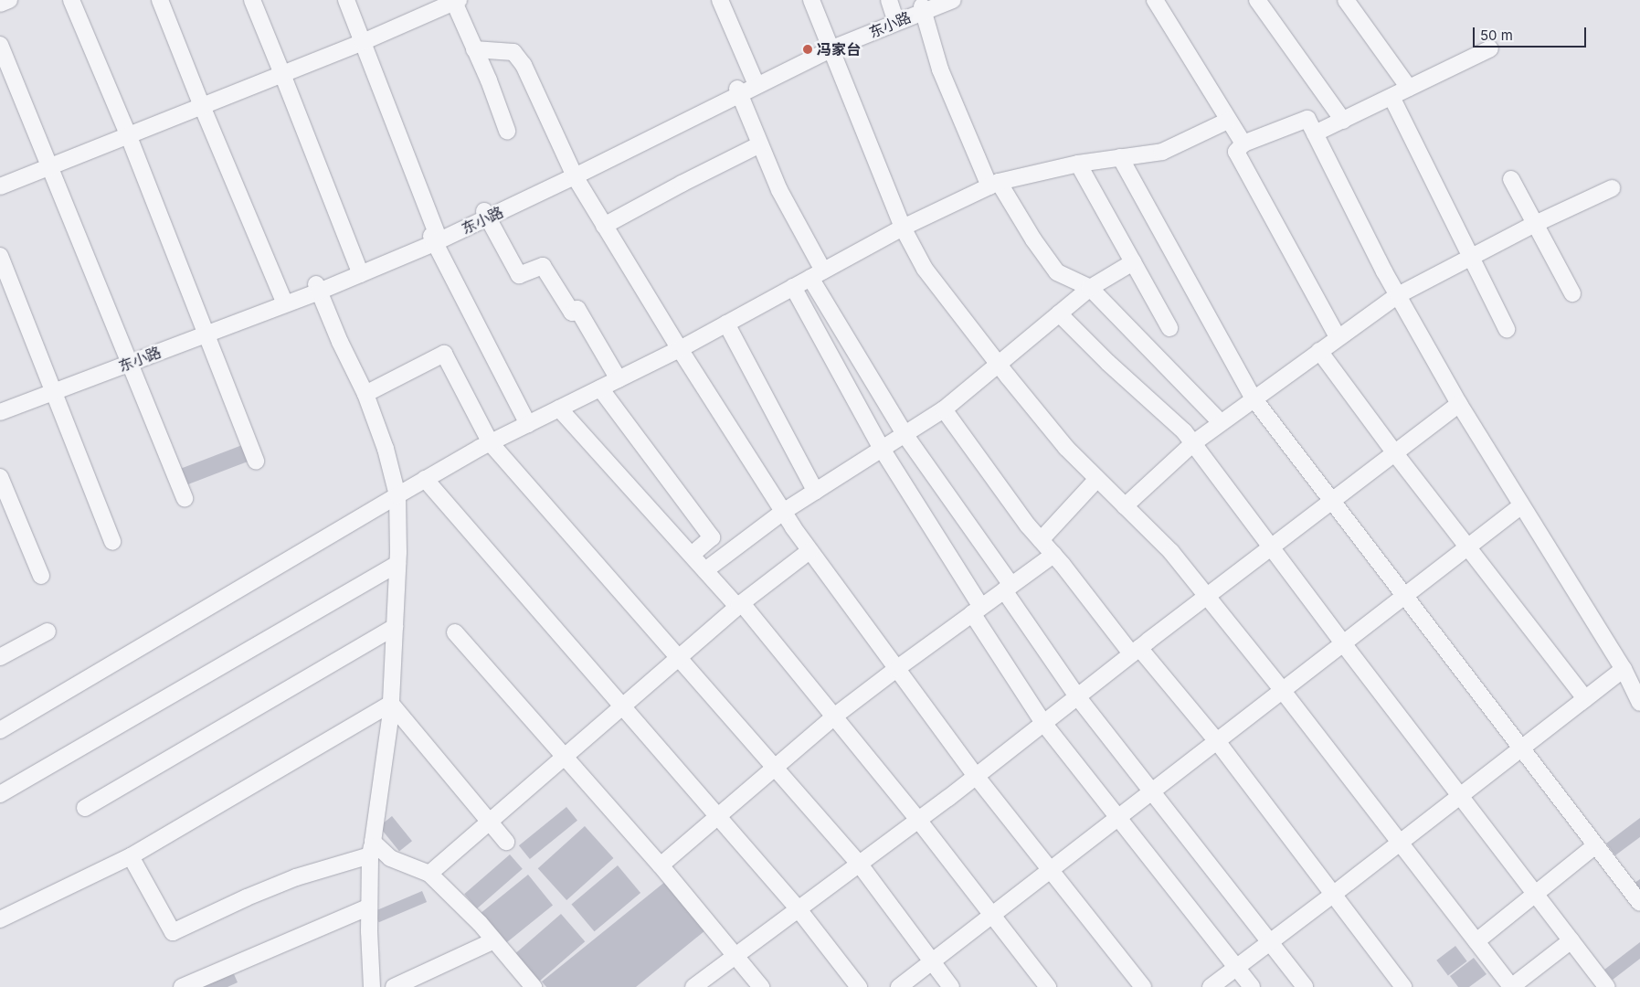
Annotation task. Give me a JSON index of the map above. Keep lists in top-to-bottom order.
{
  "streets": {
    "street": ["东小路"]
  },
  "places": ["冯家台"],
  "scale_bar": "50 m"
}
